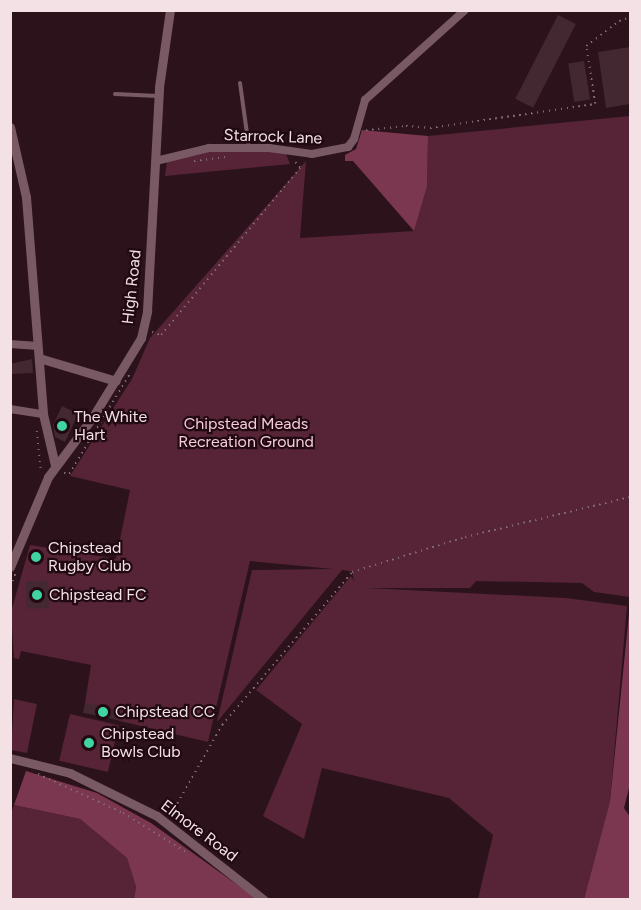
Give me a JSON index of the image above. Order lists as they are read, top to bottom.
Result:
{
  "streets": {
    "street": ["Starrock Lane", "High Road", "Elmore Road"]
  },
  "crossings": [
    ["Starrock Lane", "High Road"]
  ],
  "parks": ["Chipstead Meads Recreation Ground"],
  "places": [
    "The White Hart",
    "Chipstead Rugby Club",
    "Chipstead FC",
    "Chipstead CC",
    "Chipstead Bowls Club"
  ]
}
